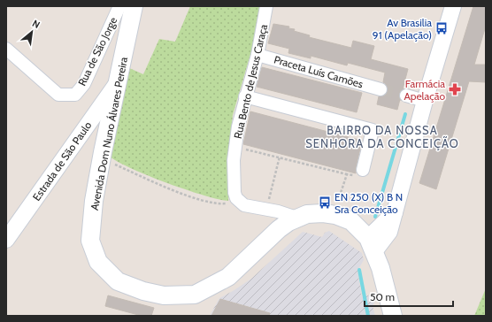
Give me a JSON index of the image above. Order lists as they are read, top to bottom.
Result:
{
  "streets": {
    "main road": ["Avenida Dom Nuno Álvares Pereira"],
    "street": [
      "Rua de São Jorge",
      "Praceta Luís Camões",
      "Rua Bento de Jesus Caraça",
      "Estrada de São Paulo"
    ]
  },
  "crossings": [
    ["Praceta Luís Camões", "Rua Bento de Jesus Caraça"],
    ["Avenida Dom Nuno Álvares Pereira", "Estrada de São Paulo"]
  ],
  "districts": ["BAIRRO DA NOSSA SENHORA DA CONCEIÇÃO"],
  "places": {
    "bus stop": ["Av Brasilia 91 (Apelação)", "EN 250 (X) B N Sra Conceição"],
    "pharmacy": ["Farmácia Apelação"]
  },
  "scale_bar": "50 m",
  "north": "top right"
}
